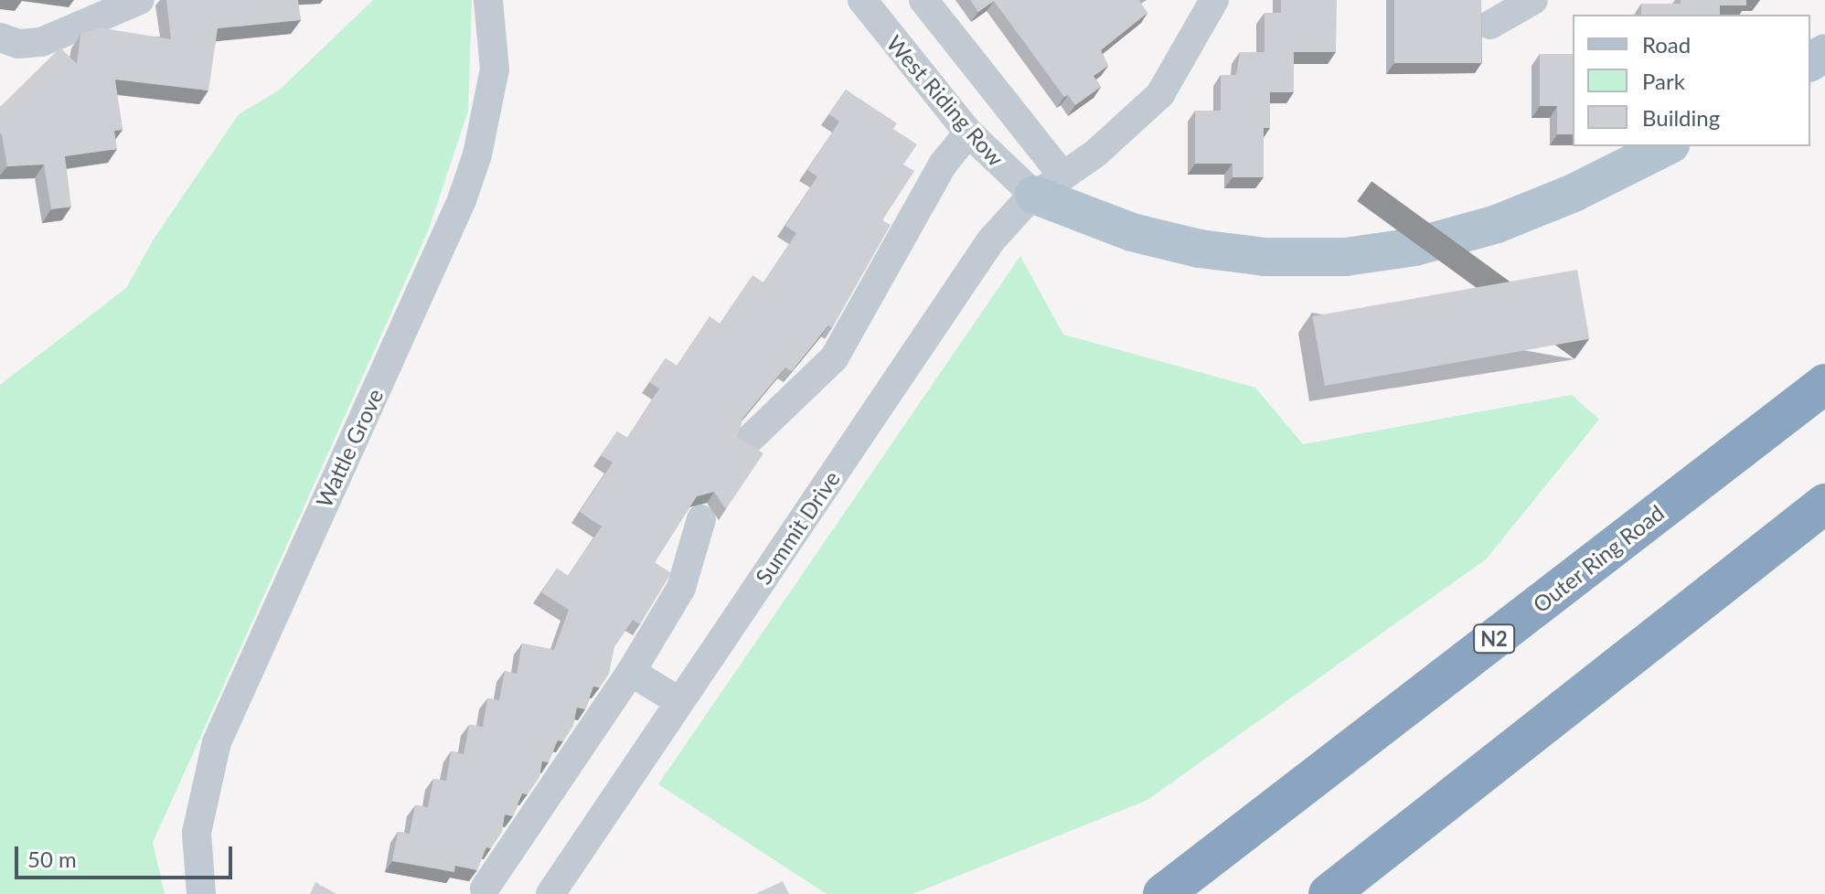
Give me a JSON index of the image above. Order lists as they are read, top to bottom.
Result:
{
  "streets": {
    "highway": ["Outer Ring Road", "N2"],
    "street": ["West Riding Row", "Wattle Grove", "Summit Drive"]
  },
  "crossings": [
    ["West Riding Row", "Summit Drive"]
  ],
  "legend": ["Road", "Park", "Building"],
  "scale_bar": "50 m"
}
